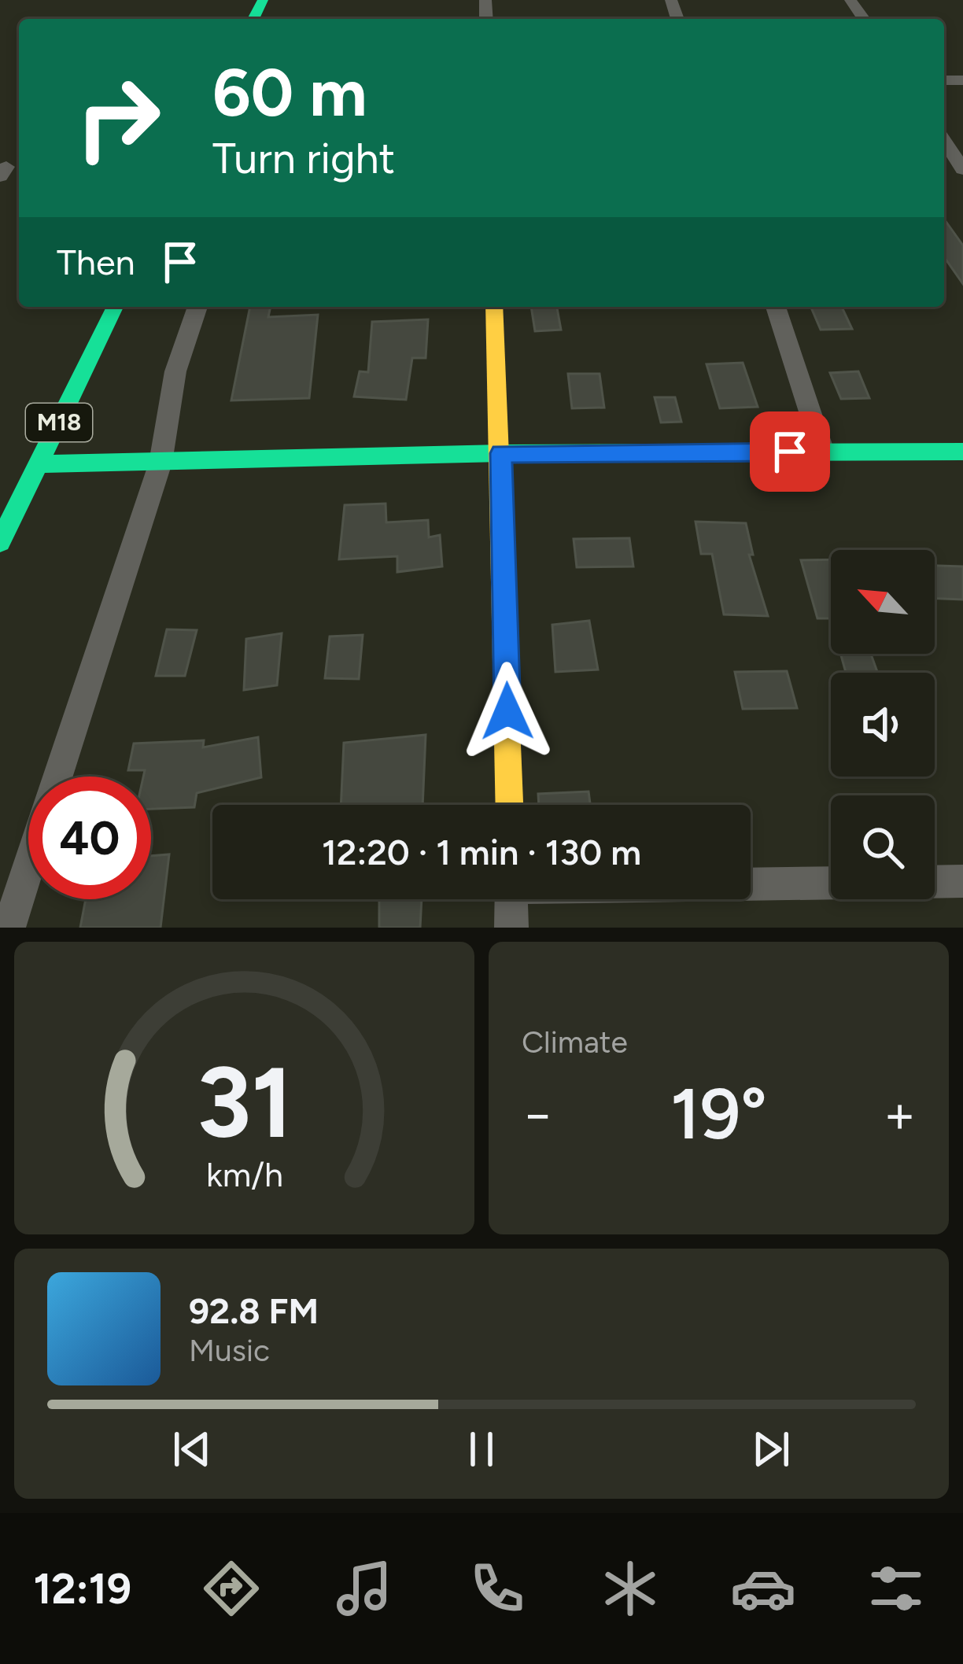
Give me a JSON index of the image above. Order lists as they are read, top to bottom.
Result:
{
  "streets": {
    "street": ["M18"]
  },
  "north": "top left",
  "page": {
    "turn": ["60 m", "Turn right"],
    "then": "Then",
    "limit": "40",
    "trip": "12:20 · 1 min · 130 m",
    "tile": "Climate",
    "heat": ["−", "19°", "+"],
    "song": ["92.8 FM", "Music"],
    "tabs": "12:19",
    "gauge": ["31", "km/h"]
  }
}
